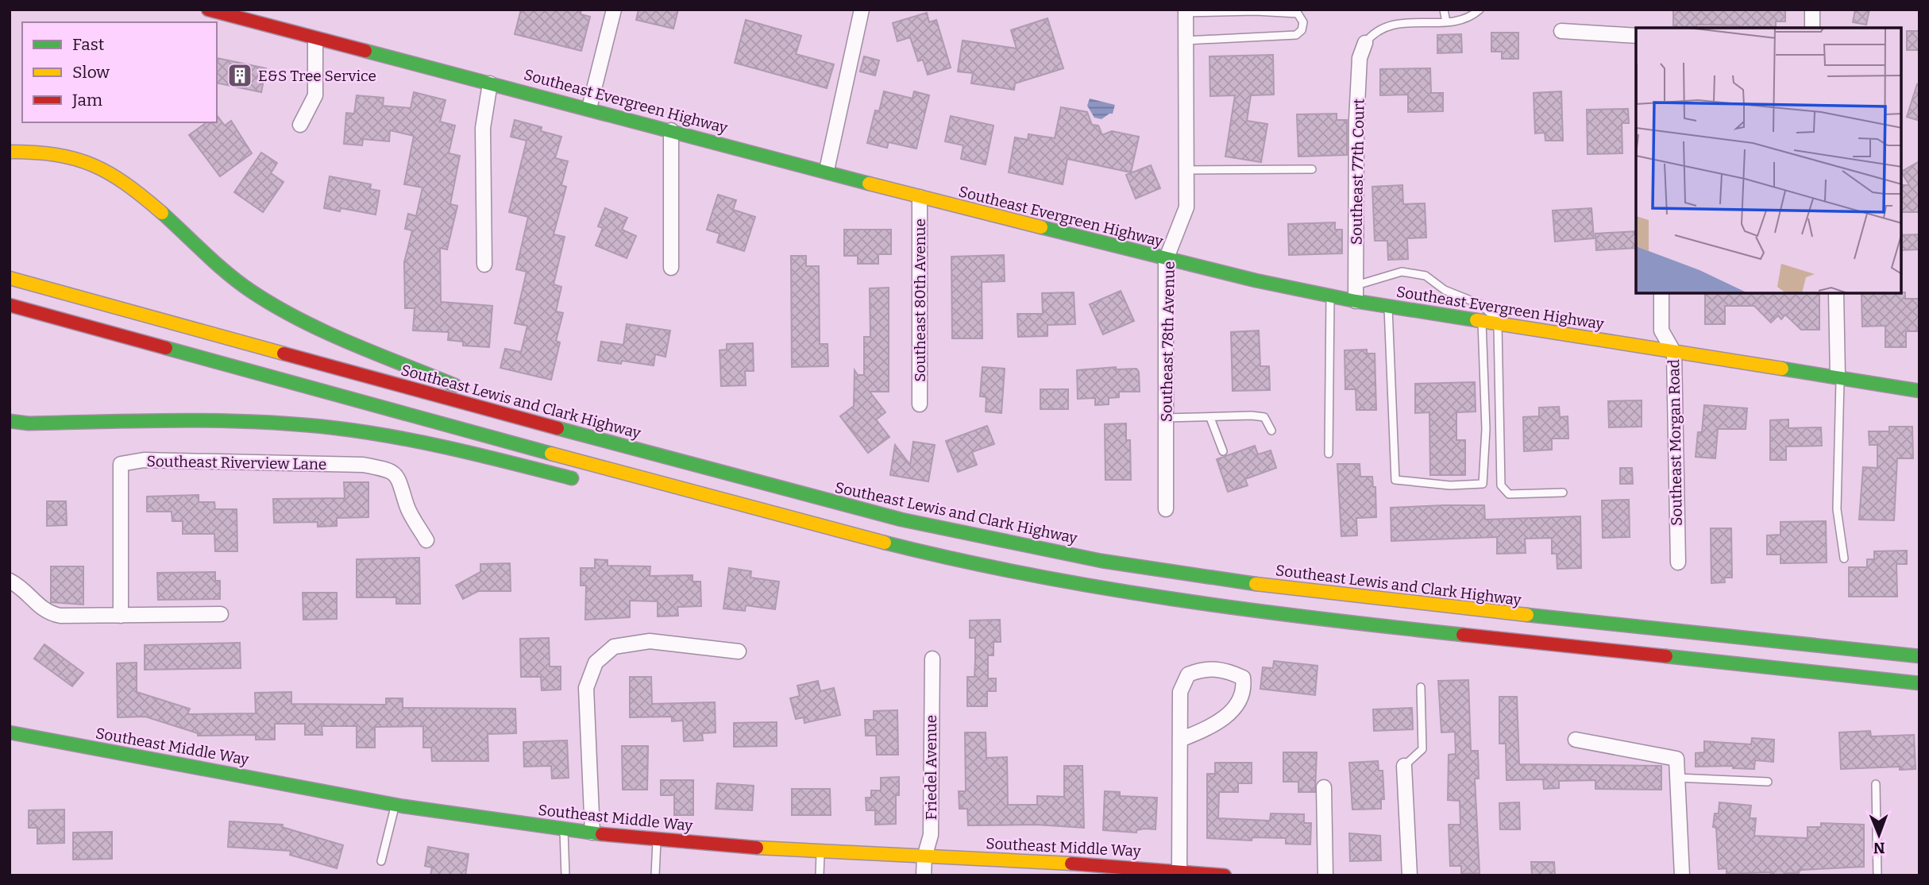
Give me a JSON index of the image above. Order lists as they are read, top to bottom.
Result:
{
  "streets": {
    "main road": ["Southeast Evergreen Highway", "Southeast Lewis and Clark Highway", "Southeast Middle Way"],
    "street": [
      "Southeast 77th Court",
      "Southeast 80th Avenue",
      "Southeast 78th Avenue",
      "Southeast Morgan Road",
      "Southeast Riverview Lane",
      "Friedel Avenue"
    ]
  },
  "crossings": [
    ["Southeast Evergreen Highway", "Southeast 77th Court"],
    ["Southeast Evergreen Highway", "Southeast 80th Avenue"],
    ["Southeast Evergreen Highway", "Southeast 78th Avenue"],
    ["Southeast Evergreen Highway", "Southeast Morgan Road"],
    ["Southeast Middle Way", "Friedel Avenue"]
  ],
  "places": {
    "building": ["E&S Tree Service"]
  },
  "legend": ["Fast", "Slow", "Jam"],
  "north": "bottom"
}
